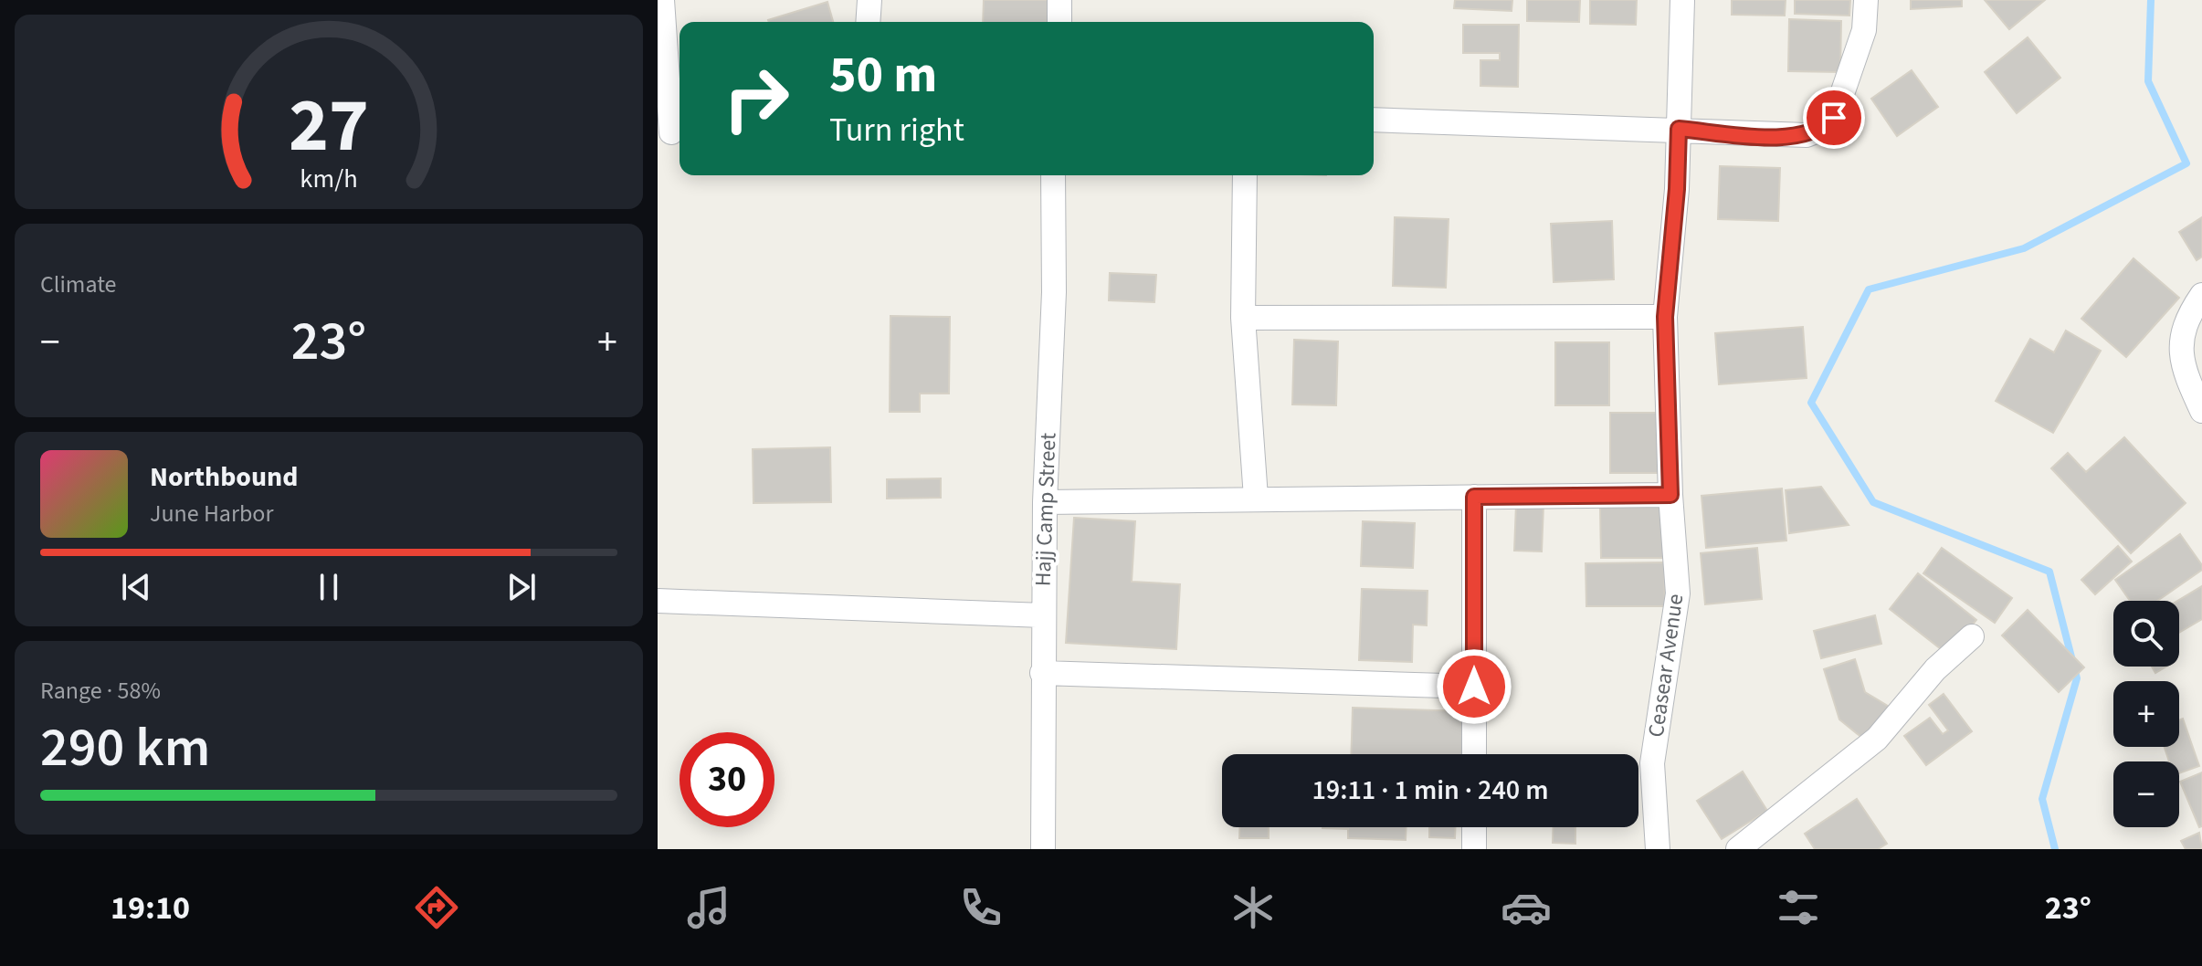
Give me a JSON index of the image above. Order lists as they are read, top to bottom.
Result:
{
  "streets": {
    "street": ["Hajj Camp Street", "Ceasear Avenue"]
  },
  "page": {
    "turn": ["50 m", "Turn right"],
    "tile": [
      "Climate",
      ["Range · 58%", "290 km"]
    ],
    "heat": ["−", "23°", "+"],
    "song": ["Northbound", "June Harbor"],
    "map_buttons": ["+", "−"],
    "limit": "30",
    "trip": "19:11 · 1 min · 240 m",
    "tabs": ["19:10", "23°"],
    "gauge": ["27", "km/h"]
  }
}
